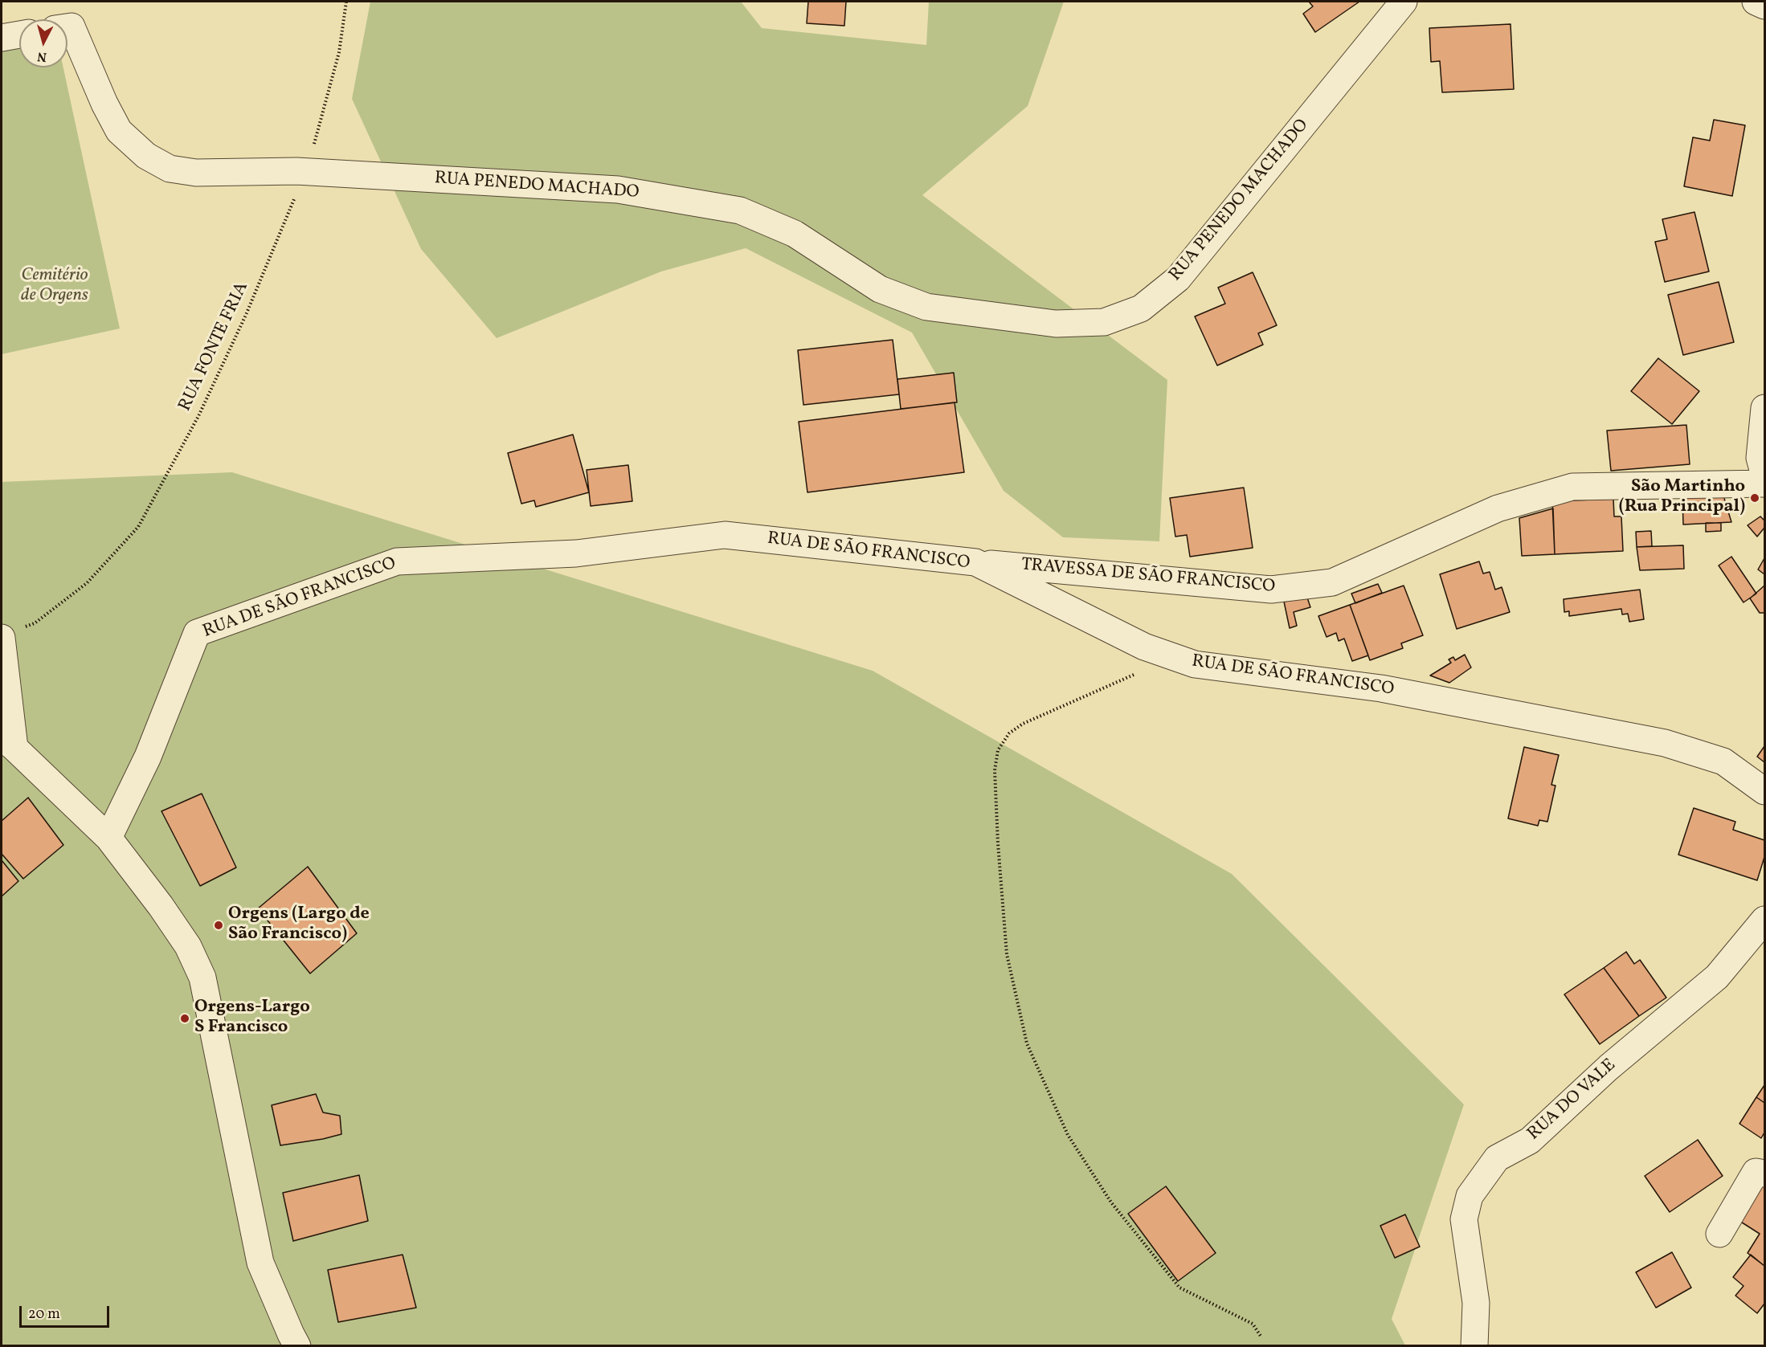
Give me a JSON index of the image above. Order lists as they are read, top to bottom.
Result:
{
  "streets": {
    "street": [
      "RUA PENEDO MACHADO",
      "RUA DE SÃO FRANCISCO",
      "TRAVESSA DE SÃO FRANCISCO",
      "RUA DO VALE"
    ],
    "path": ["RUA FONTE FRIA"]
  },
  "crossings": [
    ["RUA PENEDO MACHADO", "RUA FONTE FRIA"],
    ["RUA DE SÃO FRANCISCO", "TRAVESSA DE SÃO FRANCISCO"]
  ],
  "parks": ["Cemitério de Orgens"],
  "places": ["São Martinho (Rua Principal)", "Orgens (Largo de São Francisco)", "Orgens-Largo S Francisco"],
  "scale_bar": "20 m",
  "north": "bottom"
}
